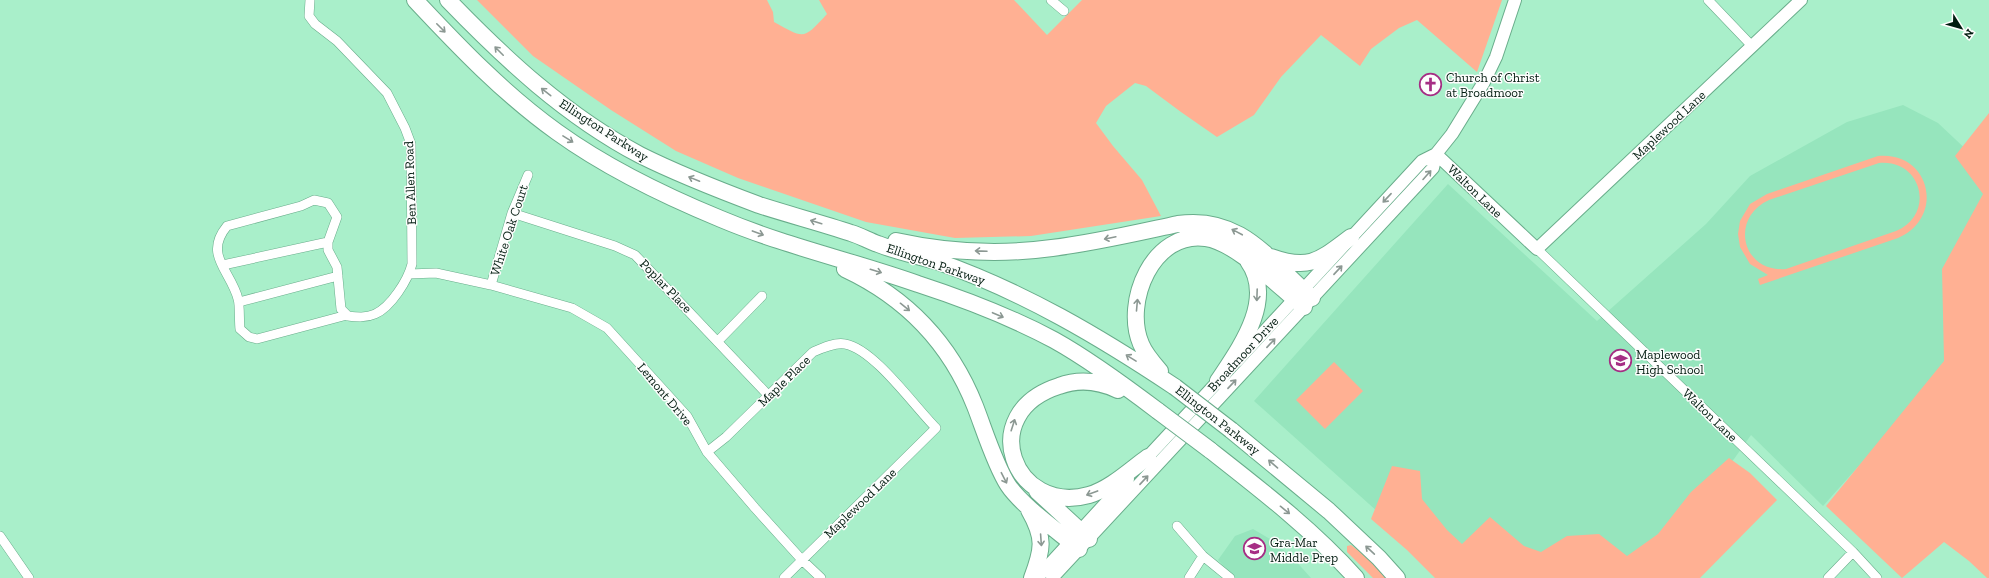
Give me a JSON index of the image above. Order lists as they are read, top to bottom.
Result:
{
  "streets": {
    "highway": ["Ellington Parkway"],
    "main road": ["Maplewood Lane", "Walton Lane", "Broadmoor Drive"],
    "street": [
      "Ben Allen Road",
      "White Oak Court",
      "Poplar Place",
      "Maple Place",
      "Lemont Drive"
    ]
  },
  "crossings": [
    ["Maplewood Lane", "Walton Lane"],
    ["Maplewood Lane", "Maple Place"],
    ["Maplewood Lane", "Lemont Drive"],
    ["Ben Allen Road", "Lemont Drive"],
    ["Walton Lane", "Broadmoor Drive"],
    ["White Oak Court", "Poplar Place"],
    ["White Oak Court", "Lemont Drive"],
    ["Poplar Place", "Maple Place"],
    ["Maple Place", "Lemont Drive"]
  ],
  "places": {
    "church": ["Church of Christ at Broadmoor"],
    "school or university": ["Maplewood High School", "Gra-Mar Middle Prep"]
  },
  "north": "bottom right"
}
